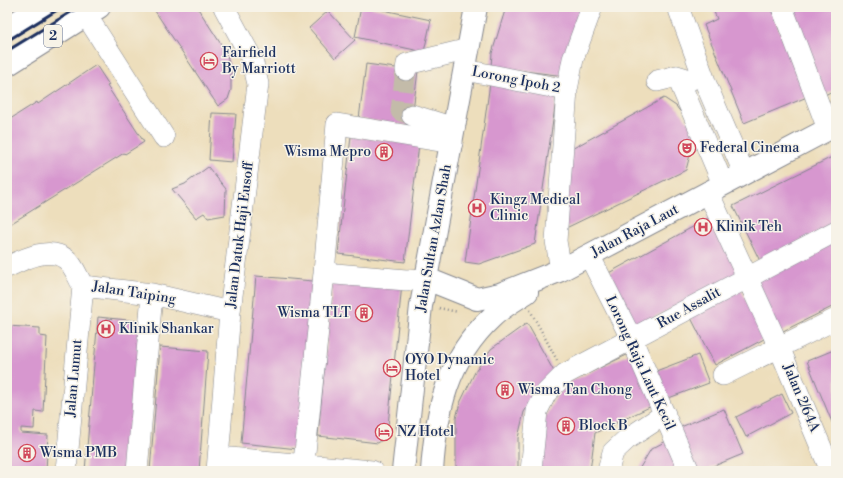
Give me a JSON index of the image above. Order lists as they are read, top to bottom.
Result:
{
  "streets": {
    "main road": ["2", "Jalan Raja Laut", "Jalan Sultan Azlan Shah"],
    "street": [
      "Lorong Ipoh 2",
      "Jalan Datuk Haji Eusoff",
      "Jalan Taiping",
      "Rue Assalit",
      "Lorong Raja Laut Kecil",
      "Jalan Lumut",
      "Jalan 2/64A"
    ]
  },
  "crossings": [
    ["Lorong Ipoh 2", "Jalan Sultan Azlan Shah"],
    ["Jalan Raja Laut", "Jalan Sultan Azlan Shah"],
    ["Jalan Raja Laut", "Lorong Raja Laut Kecil"],
    ["Jalan Raja Laut", "Jalan 2/64A"],
    ["Jalan Datuk Haji Eusoff", "Jalan Taiping"],
    ["Jalan Taiping", "Jalan Lumut"],
    ["Rue Assalit", "Lorong Raja Laut Kecil"],
    ["Rue Assalit", "Jalan 2/64A"]
  ],
  "places": {
    "hotel": ["Fairfield By Marriott", "OYO Dynamic Hotel", "NZ Hotel"],
    "theatre": ["Federal Cinema"],
    "building": [
      "Wisma Mepro",
      "Wisma TLT",
      "Wisma Tan Chong",
      "Block B",
      "Wisma PMB"
    ],
    "hospital": ["Kingz Medical Clinic", "Klinik Teh", "Klinik Shankar"]
  }
}
